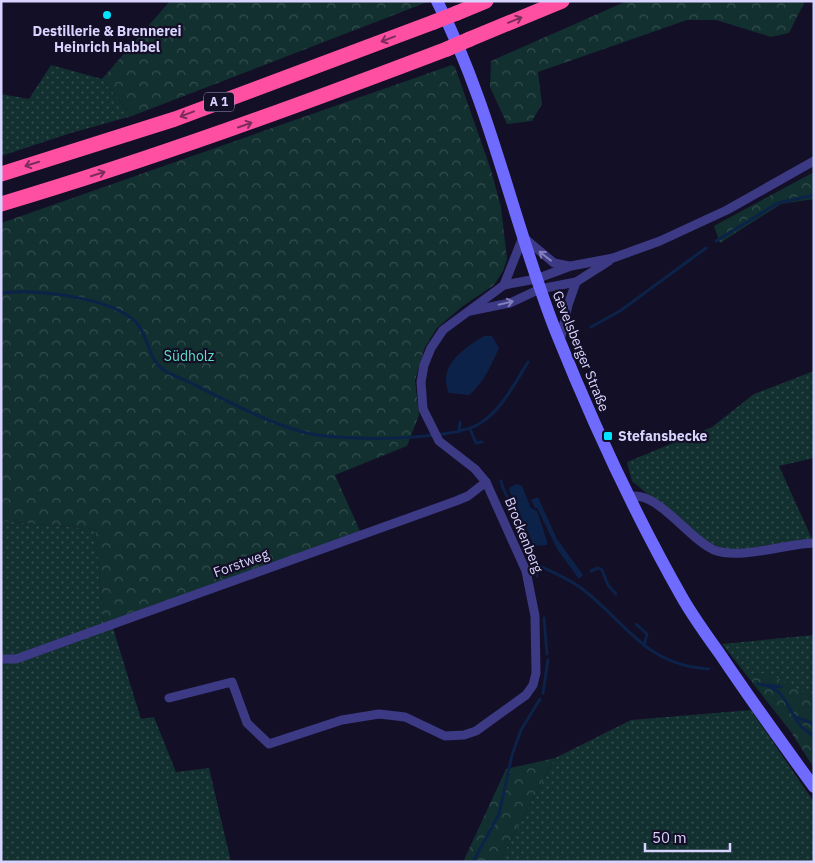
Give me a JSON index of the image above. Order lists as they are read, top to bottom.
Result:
{
  "streets": {
    "highway": ["A 1"],
    "main road": ["Gevelsberger Straße"],
    "street": ["Brockenberg", "Forstweg"]
  },
  "crossings": [
    ["Gevelsberger Straße", "Brockenberg"],
    ["Brockenberg", "Forstweg"]
  ],
  "parks": ["Südholz"],
  "places": {
    "other": ["Destillerie & Brennerei Heinrich Habbel"],
    "transit": ["Stefansbecke"]
  },
  "scale_bar": "50 m"
}
